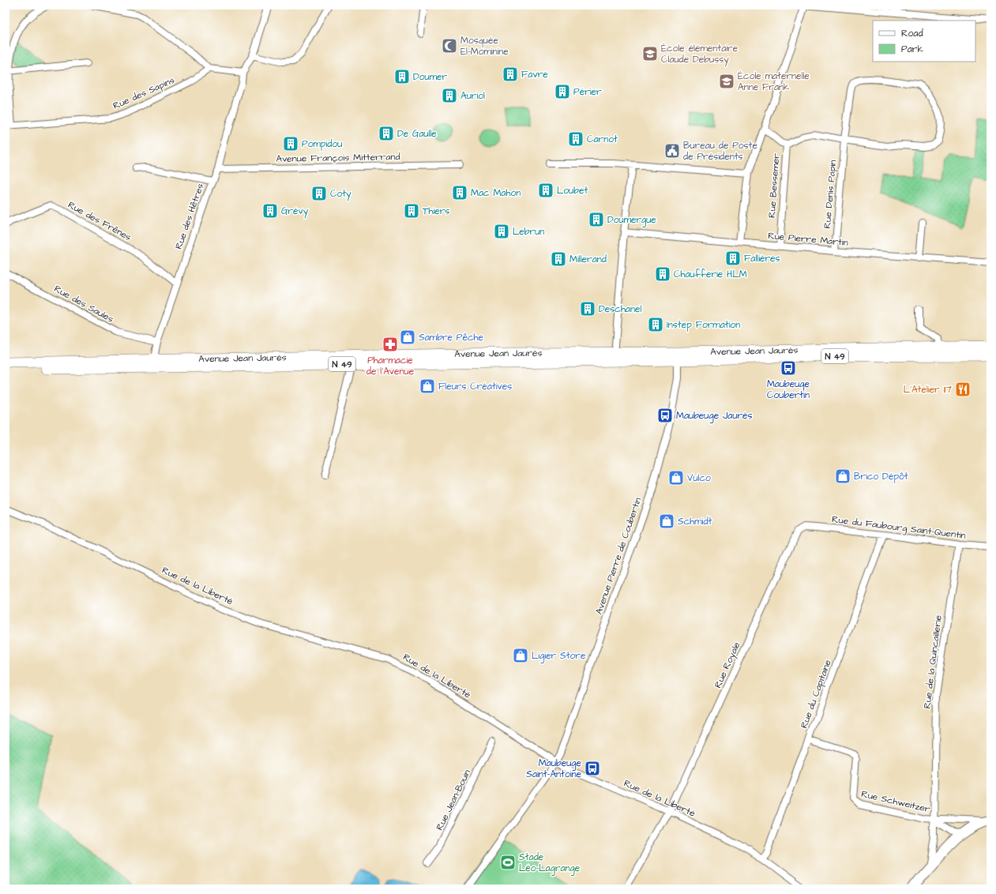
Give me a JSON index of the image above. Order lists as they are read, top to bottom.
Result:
{
  "streets": {
    "main road": ["Avenue Jean Jaurès", "N 49"],
    "street": [
      "Rue des Sapins",
      "Avenue François Mitterrand",
      "Rue Bessemer",
      "Rue Denis Papin",
      "Rue des Hêtres",
      "Rue des Frênes",
      "Rue Pierre Martin",
      "Rue des Saules",
      "Rue du Faubourg Saint-Quentin",
      "Avenue Pierre de Coubertin",
      "Rue de la Liberté",
      "Rue de la Quincaillerie",
      "Rue Royale",
      "Rue du Capitaine",
      "Rue Jean-Bouin",
      "Rue Schweitzer"
    ]
  },
  "crossings": [
    ["Avenue François Mitterrand", "Rue des Hêtres"],
    ["Rue Bessemer", "Rue Pierre Martin"],
    ["Rue Denis Papin", "Rue Pierre Martin"],
    ["Rue des Hêtres", "Rue des Frênes"],
    ["Rue des Hêtres", "Rue des Saules"],
    ["Rue des Hêtres", "Avenue Jean Jaurès"],
    ["Avenue Jean Jaurès", "Avenue Pierre de Coubertin"],
    ["Rue du Faubourg Saint-Quentin", "Rue de la Quincaillerie"],
    ["Rue du Faubourg Saint-Quentin", "Rue Royale"],
    ["Rue du Faubourg Saint-Quentin", "Rue du Capitaine"],
    ["Avenue Pierre de Coubertin", "Rue de la Liberté"],
    ["Rue de la Liberté", "Rue Royale"],
    ["Rue de la Liberté", "Rue du Capitaine"],
    ["Rue de la Quincaillerie", "Rue Schweitzer"],
    ["Rue du Capitaine", "Rue Schweitzer"]
  ],
  "places": {
    "mosque": ["Mosquée El-Mominine"],
    "school or university": ["École élémentaire Claude Debussy", "École maternelle Anne Frank"],
    "building": [
      "Favre",
      "Doumer",
      "Périer",
      "Auriol",
      "De Gaulle",
      "Carnot",
      "Pompidou",
      "Loubet",
      "Mac Mahon",
      "Coty",
      "Grévy",
      "Thiers",
      "Doumergue",
      "Lebrun",
      "Fallières",
      "Millerand",
      "Chaufferie HLM",
      "Deschanel",
      "Instep Formation"
    ],
    "public building": ["Bureau de Poste de Présidents"],
    "shop": [
      "Sambre Pêche",
      "Fleurs Créatives",
      "Brico Dépôt",
      "Vulco",
      "Schmidt",
      "Ligier Store"
    ],
    "pharmacy": ["Pharmacie de l'Avenue"],
    "bus stop": ["Maubeuge Coubertin", "Maubeuge Jaurès", "Maubeuge Saint-Antoine"],
    "restaurant": ["L'Atelier 117"],
    "sports": ["Stade Léo-Lagrange"]
  },
  "legend": ["Road", "Park"]
}
